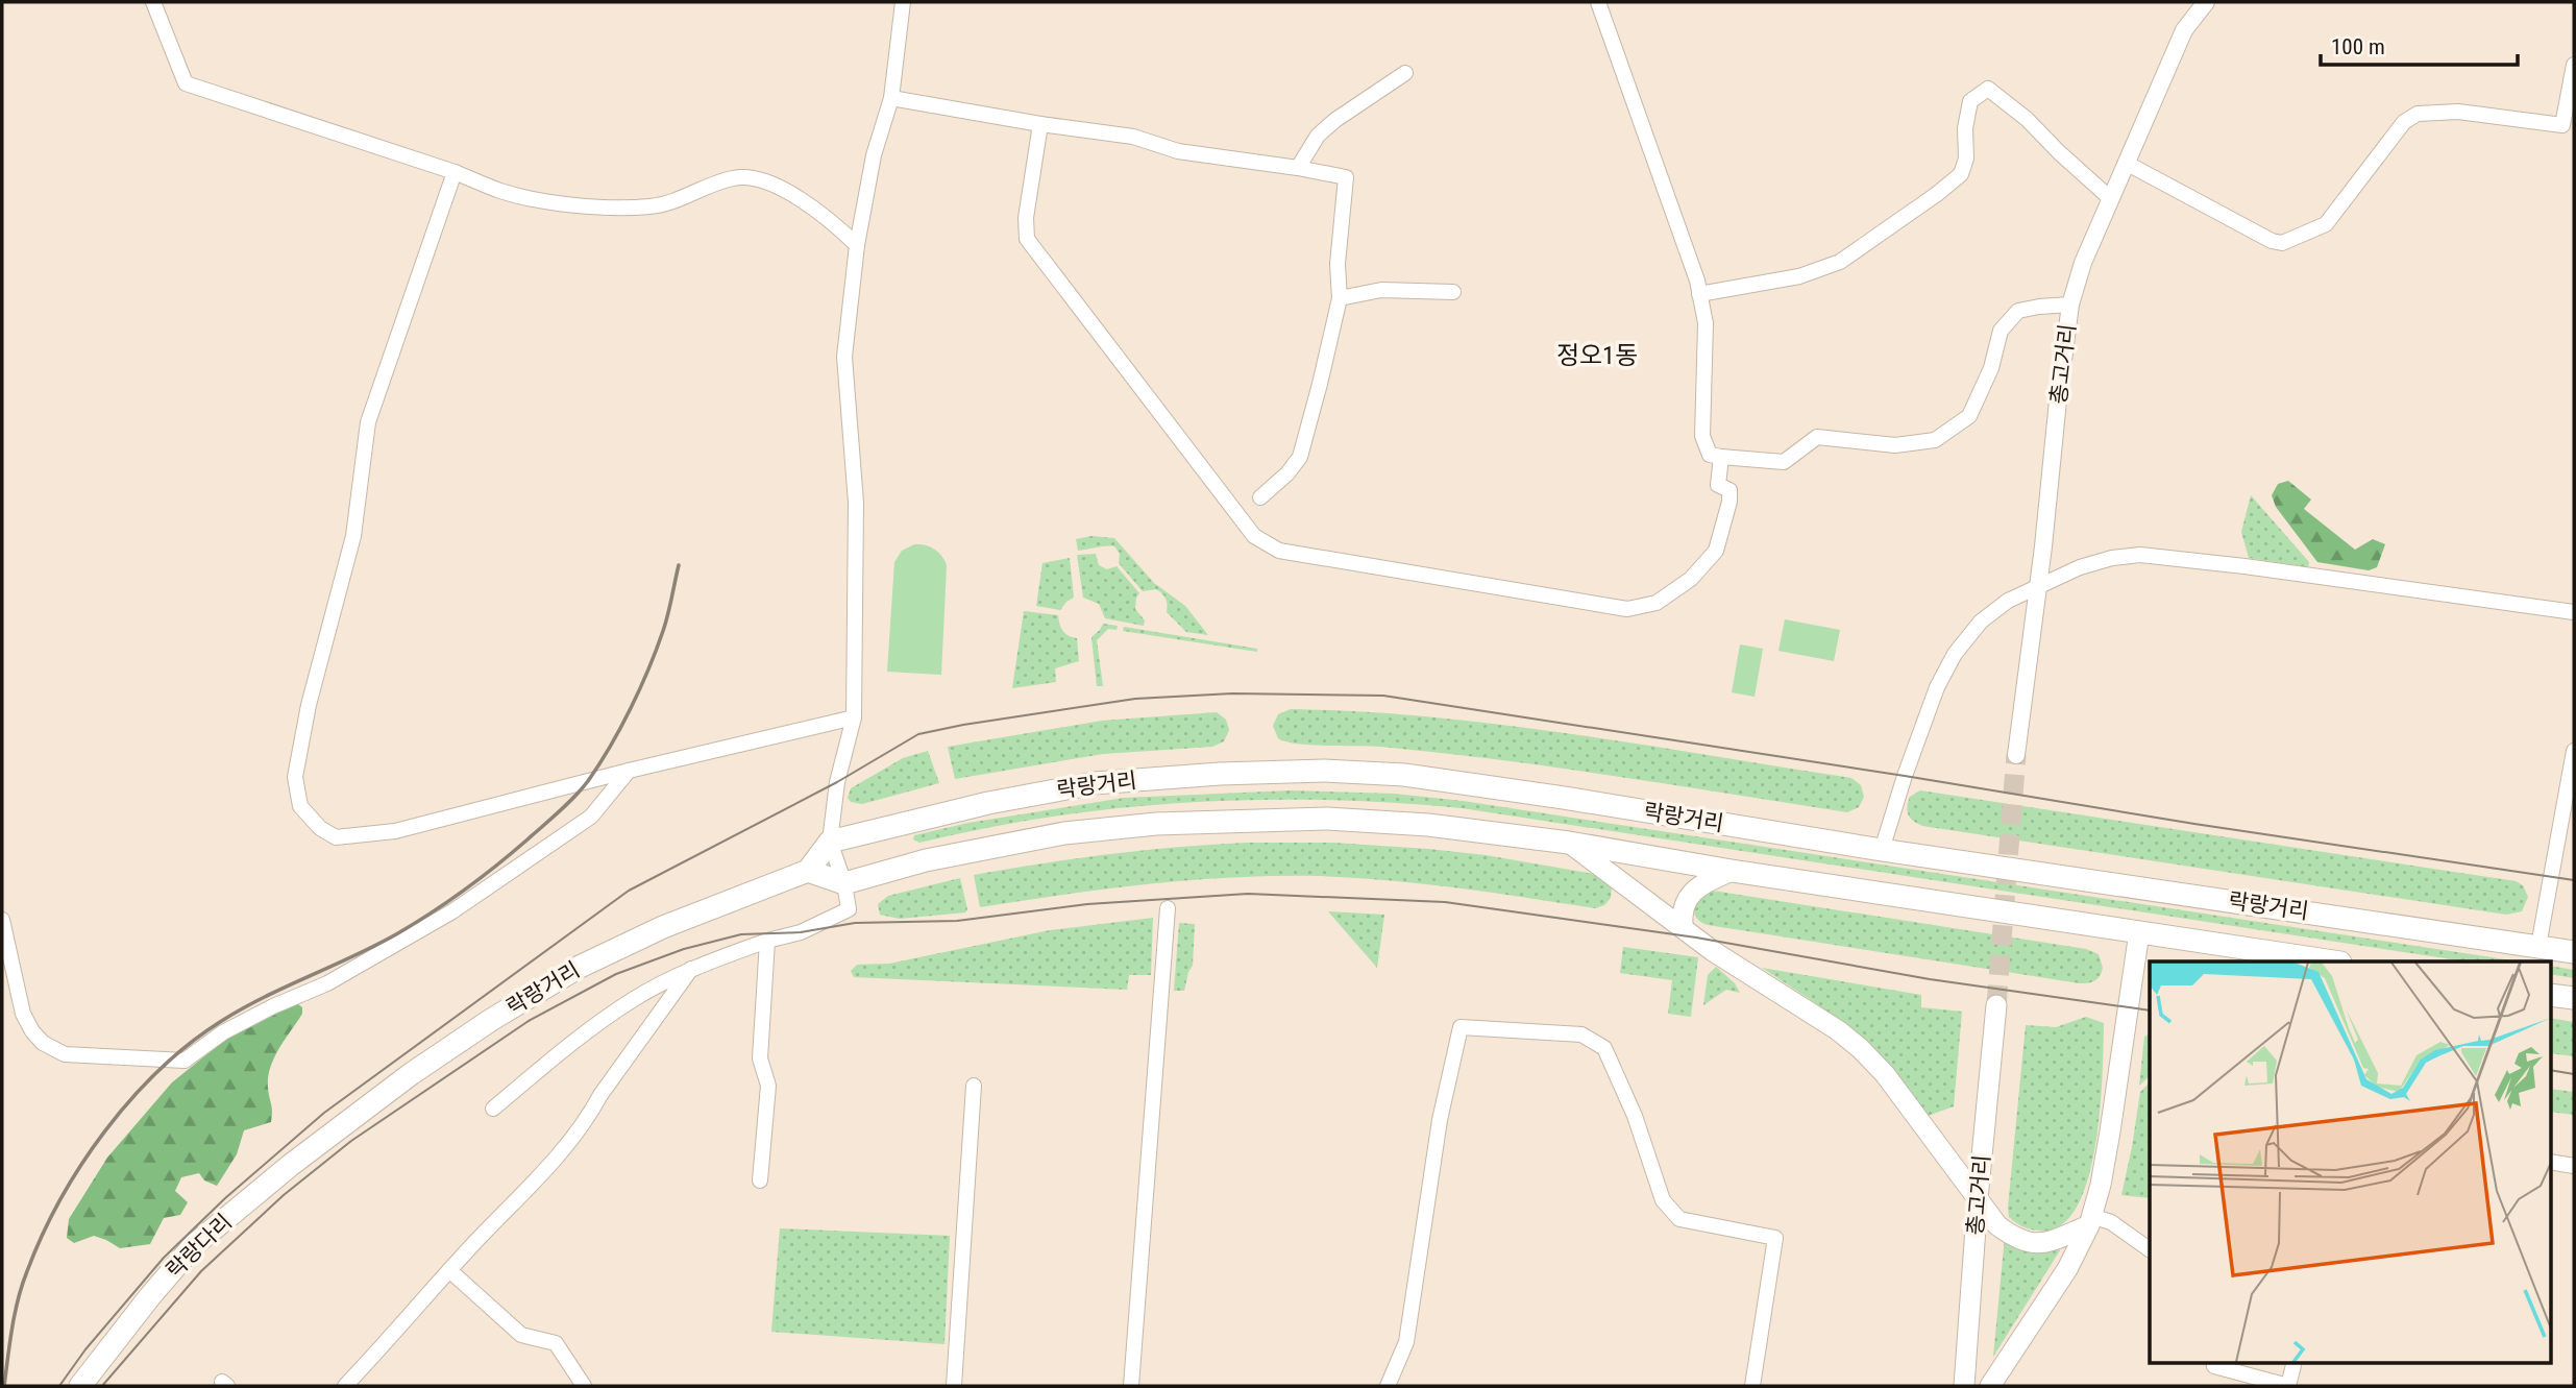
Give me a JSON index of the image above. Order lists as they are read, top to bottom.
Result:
{
  "streets": {
    "main road": ["총고거리", "락랑거리", "락랑다리"]
  },
  "crossings": [
    ["락랑거리", "락랑다리"]
  ],
  "districts": ["정오1동"],
  "scale_bar": "100 m"
}
